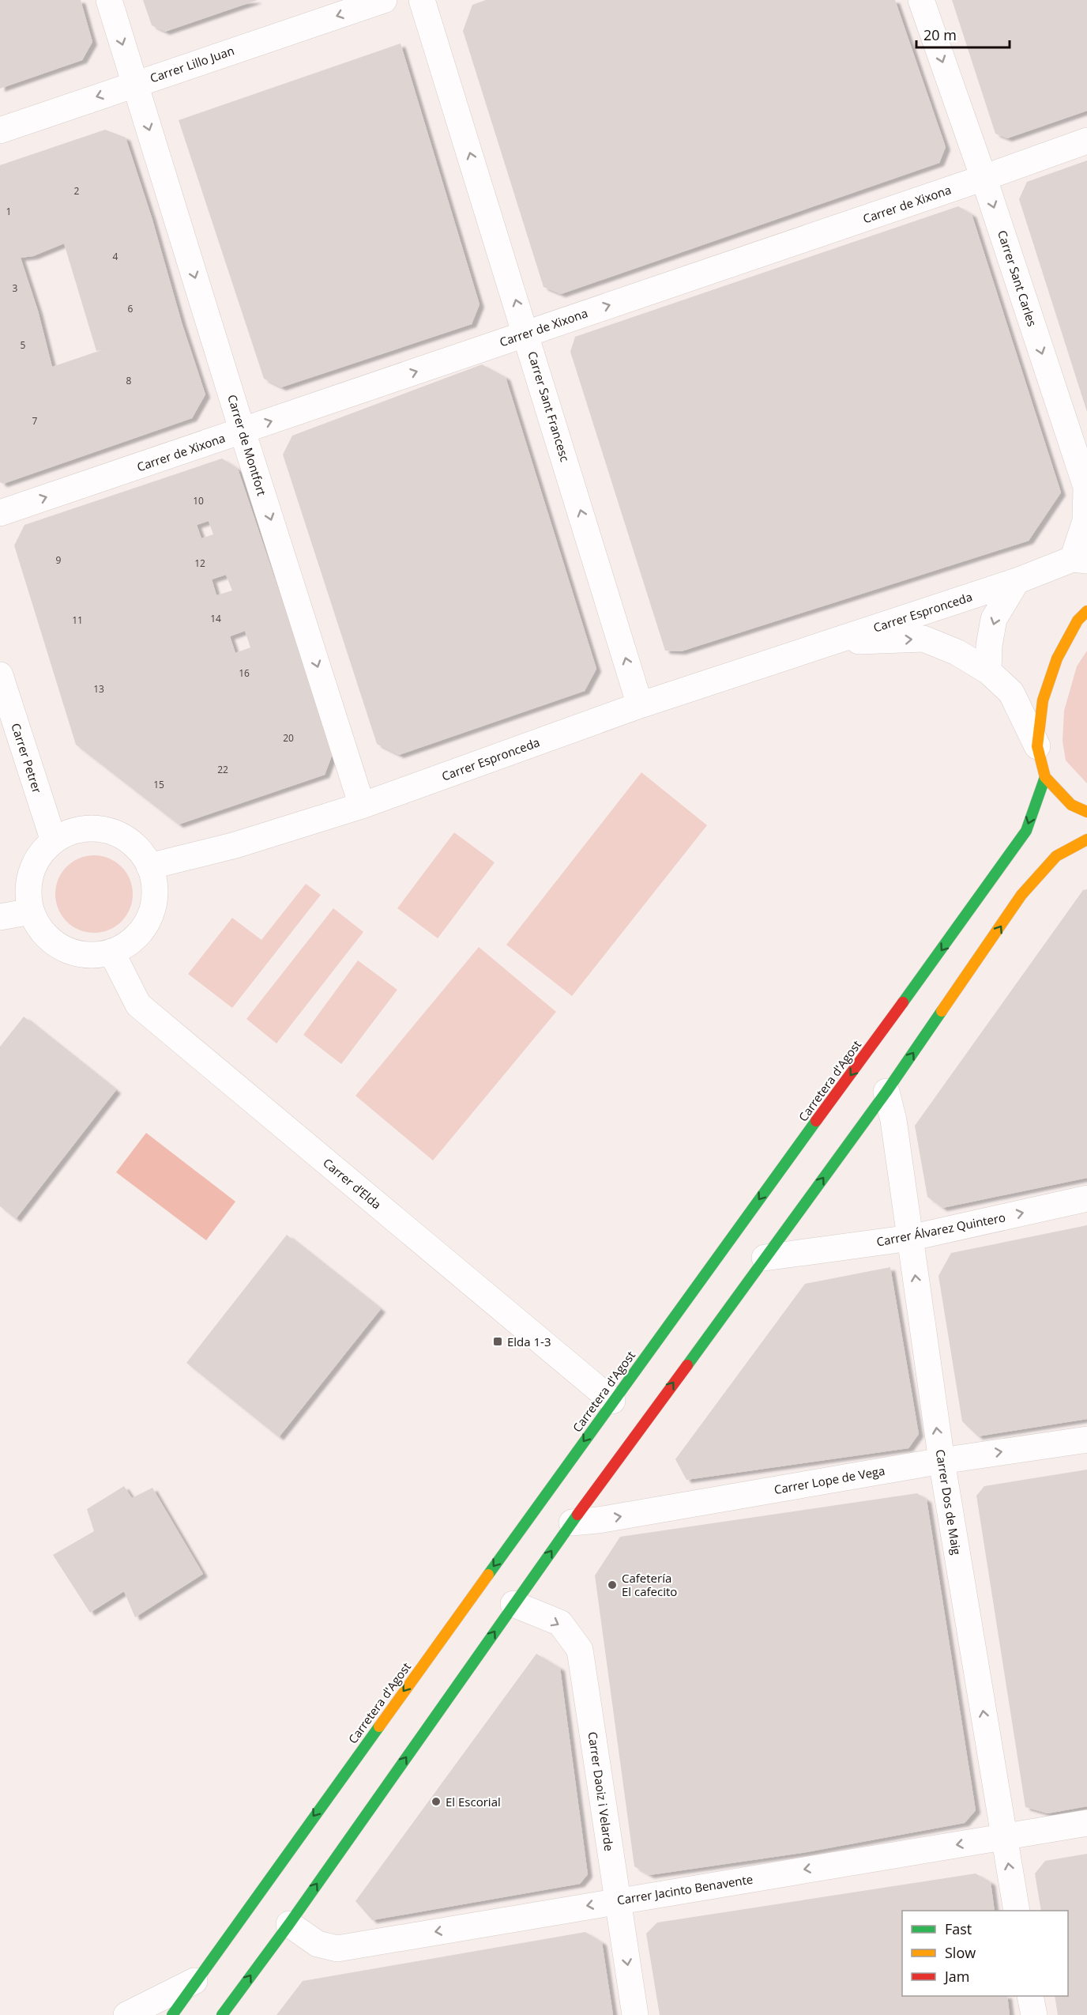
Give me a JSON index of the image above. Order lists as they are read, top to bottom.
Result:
{
  "streets": {
    "main road": ["Carretera d'Agost"],
    "street": [
      "Carrer Lillo Juan",
      "Carrer de Xixona",
      "Carrer Sant Carles",
      "Carrer Sant Francesc",
      "Carrer de Montfort",
      "Carrer Espronceda",
      "Carrer Petrer",
      "Carrer d’Elda",
      "Carrer Álvarez Quintero",
      "Carrer Lope de Vega",
      "Carrer Dos de Maig",
      "Carrer Daoiz i Velarde",
      "Carrer Jacinto Benavente"
    ]
  },
  "crossings": [
    ["Carrer Lillo Juan", "Carrer de Montfort"],
    ["Carrer de Xixona", "Carrer Sant Carles"],
    ["Carrer de Xixona", "Carrer Sant Francesc"],
    ["Carrer de Xixona", "Carrer de Montfort"],
    ["Carrer Sant Carles", "Carrer Espronceda"],
    ["Carrer Sant Francesc", "Carrer Espronceda"],
    ["Carrer de Montfort", "Carrer Espronceda"],
    ["Carrer Espronceda", "Carrer Petrer"],
    ["Carrer Espronceda", "Carrer d’Elda"],
    ["Carrer Petrer", "Carrer d’Elda"],
    ["Carretera d'Agost", "Carrer d’Elda"],
    ["Carrer Álvarez Quintero", "Carrer Dos de Maig"],
    ["Carrer Lope de Vega", "Carrer Dos de Maig"],
    ["Carrer Dos de Maig", "Carrer Jacinto Benavente"],
    ["Carrer Daoiz i Velarde", "Carrer Jacinto Benavente"]
  ],
  "one_way": [
    "Carrer Lillo Juan",
    "Carrer de Xixona",
    "Carrer Sant Carles",
    "Carrer Sant Francesc",
    "Carrer de Montfort",
    "Carrer Álvarez Quintero",
    "Carrer Lope de Vega",
    "Carrer Dos de Maig",
    "Carrer Daoiz i Velarde",
    "Carrer Jacinto Benavente"
  ],
  "places": {
    "transit": ["Elda 1-3"],
    "other": ["Cafetería El cafecito", "El Escorial"]
  },
  "house_numbers": [
    "2",
    "1",
    "4",
    "3",
    "6",
    "5",
    "8",
    "7",
    "10",
    "9",
    "12",
    "14",
    "11",
    "16",
    "13",
    "20",
    "22",
    "15"
  ],
  "legend": ["Fast", "Slow", "Jam"],
  "scale_bar": "20 m"
}
